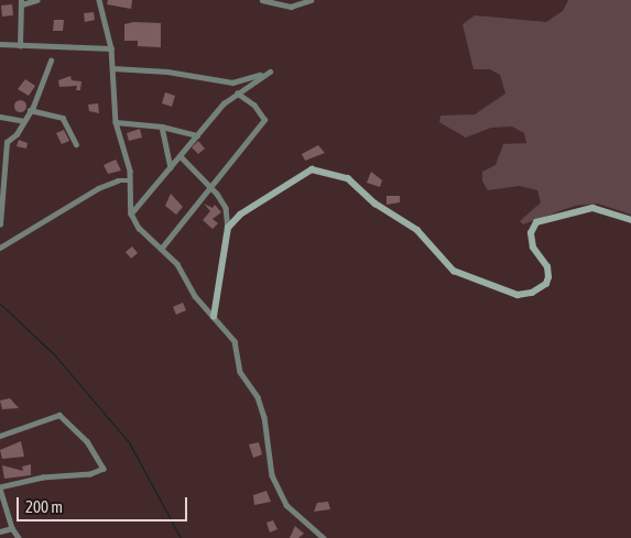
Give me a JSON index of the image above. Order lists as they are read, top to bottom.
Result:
{
  "scale_bar": "200 m"
}
